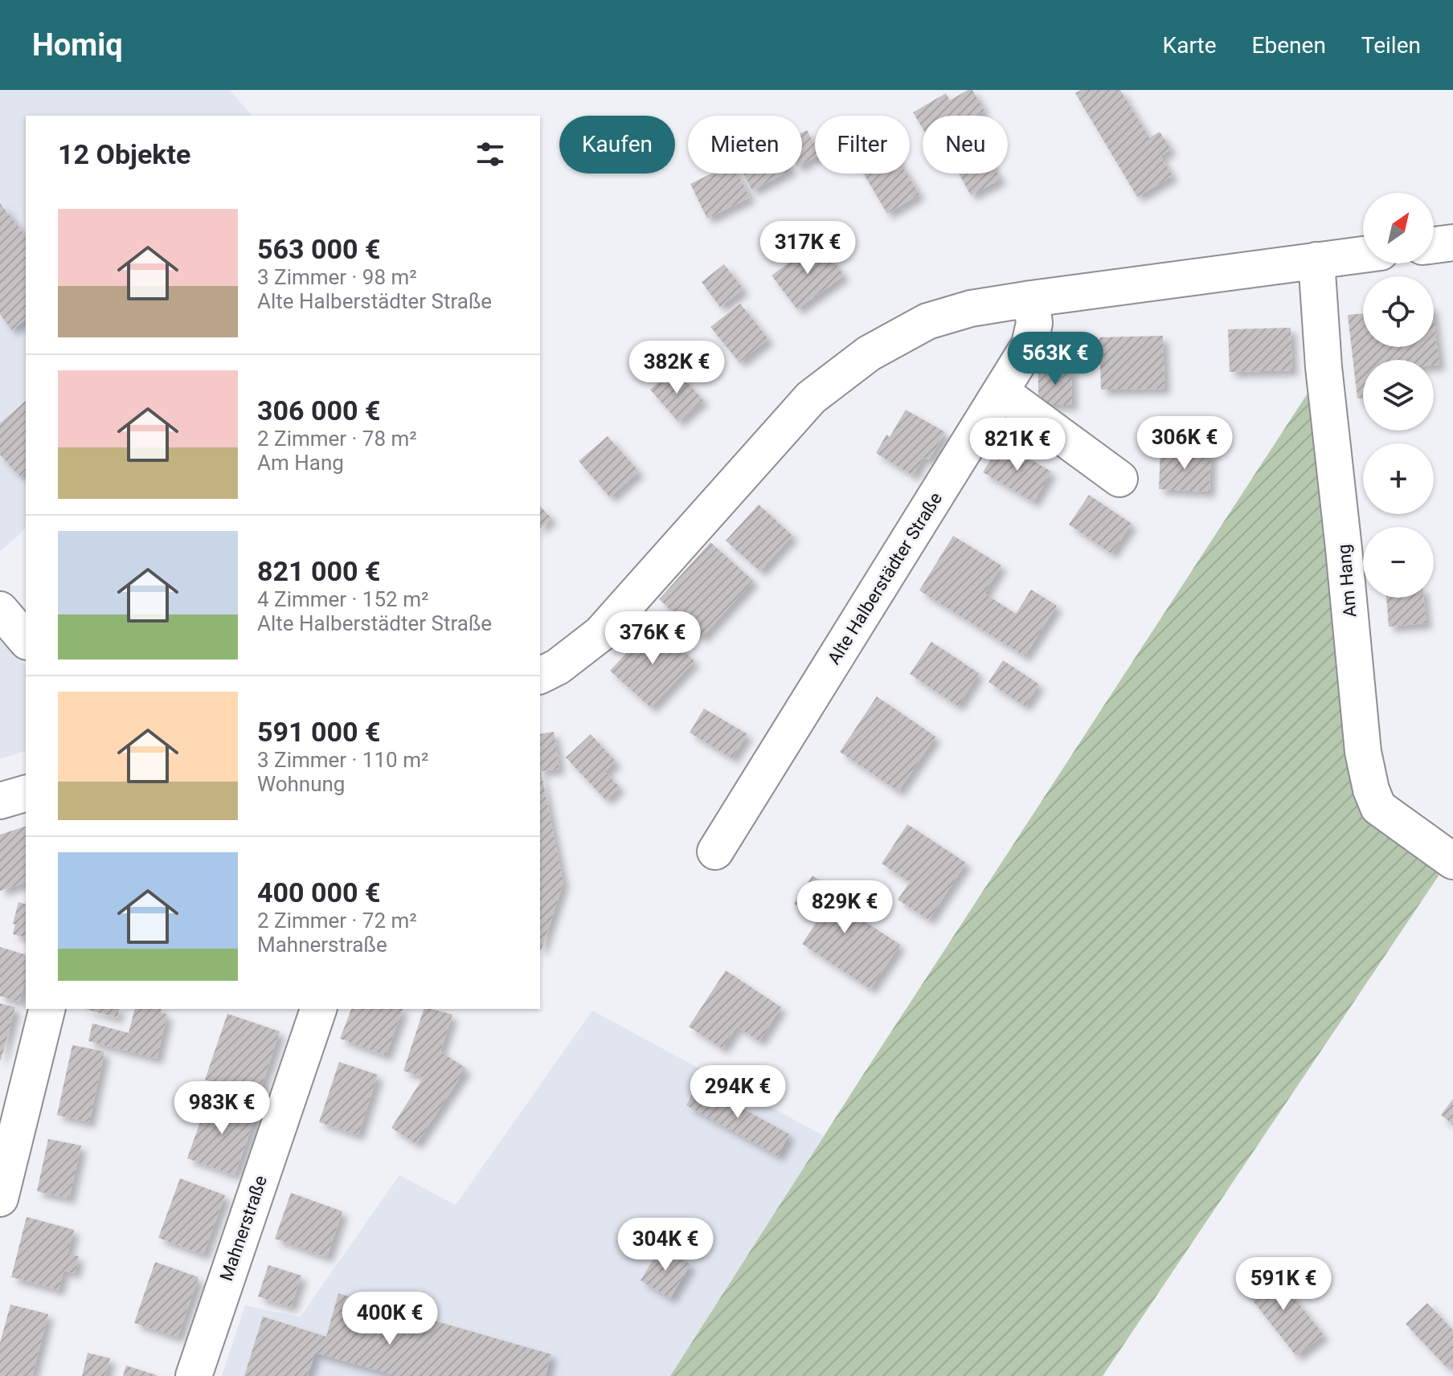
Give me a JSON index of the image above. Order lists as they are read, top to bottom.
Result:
{
  "streets": {
    "street": ["Alte Halberstädter Straße", "Am Hang", "Mahnerstraße"]
  },
  "north": "top right",
  "page": {
    "header": "Homiq",
    "nav": ["Karte", "Ebenen", "Teilen"],
    "chip": [
      "Kaufen",
      "Mieten",
      "Filter",
      "Neu"
    ],
    "heading": "12 Objekte",
    "map_buttons": ["+", "−"],
    "list": [
      {
        "name": "563 000 €",
        "note": "3 Zimmer · 98 m² · Alte Halberstädter Straße"
      },
      {
        "name": "306 000 €",
        "note": "2 Zimmer · 78 m² · Am Hang"
      },
      {
        "name": "821 000 €",
        "note": "4 Zimmer · 152 m² · Alte Halberstädter Straße"
      },
      {
        "name": "591 000 €",
        "note": "3 Zimmer · 110 m² · Wohnung"
      },
      {
        "name": "400 000 €",
        "note": "2 Zimmer · 72 m² · Mahnerstraße"
      }
    ],
    "price": [
      "317K €",
      "563K €",
      "382K €",
      "306K €",
      "821K €",
      "376K €",
      "829K €",
      "294K €",
      "983K €",
      "304K €",
      "591K €",
      "400K €"
    ]
  }
}
